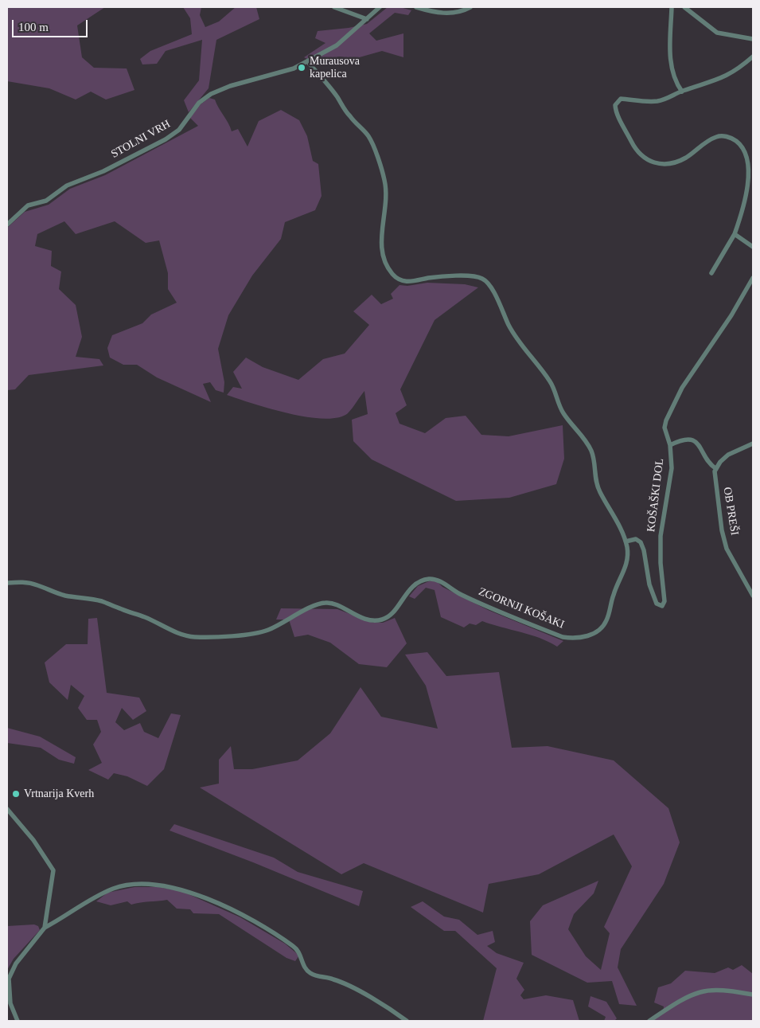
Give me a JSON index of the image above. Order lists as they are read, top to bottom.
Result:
{
  "streets": {
    "street": [
      "STOLNI VRH",
      "KOŠAŠKI DOL",
      "OB PREŠI",
      "ZGORNJI KOŠAKI"
    ]
  },
  "crossings": [
    ["STOLNI VRH", "ZGORNJI KOŠAKI"],
    ["KOŠAŠKI DOL", "ZGORNJI KOŠAKI"]
  ],
  "places": ["Murausova kapelica", "Vrtnarija Kverh"],
  "scale_bar": "100 m"
}
